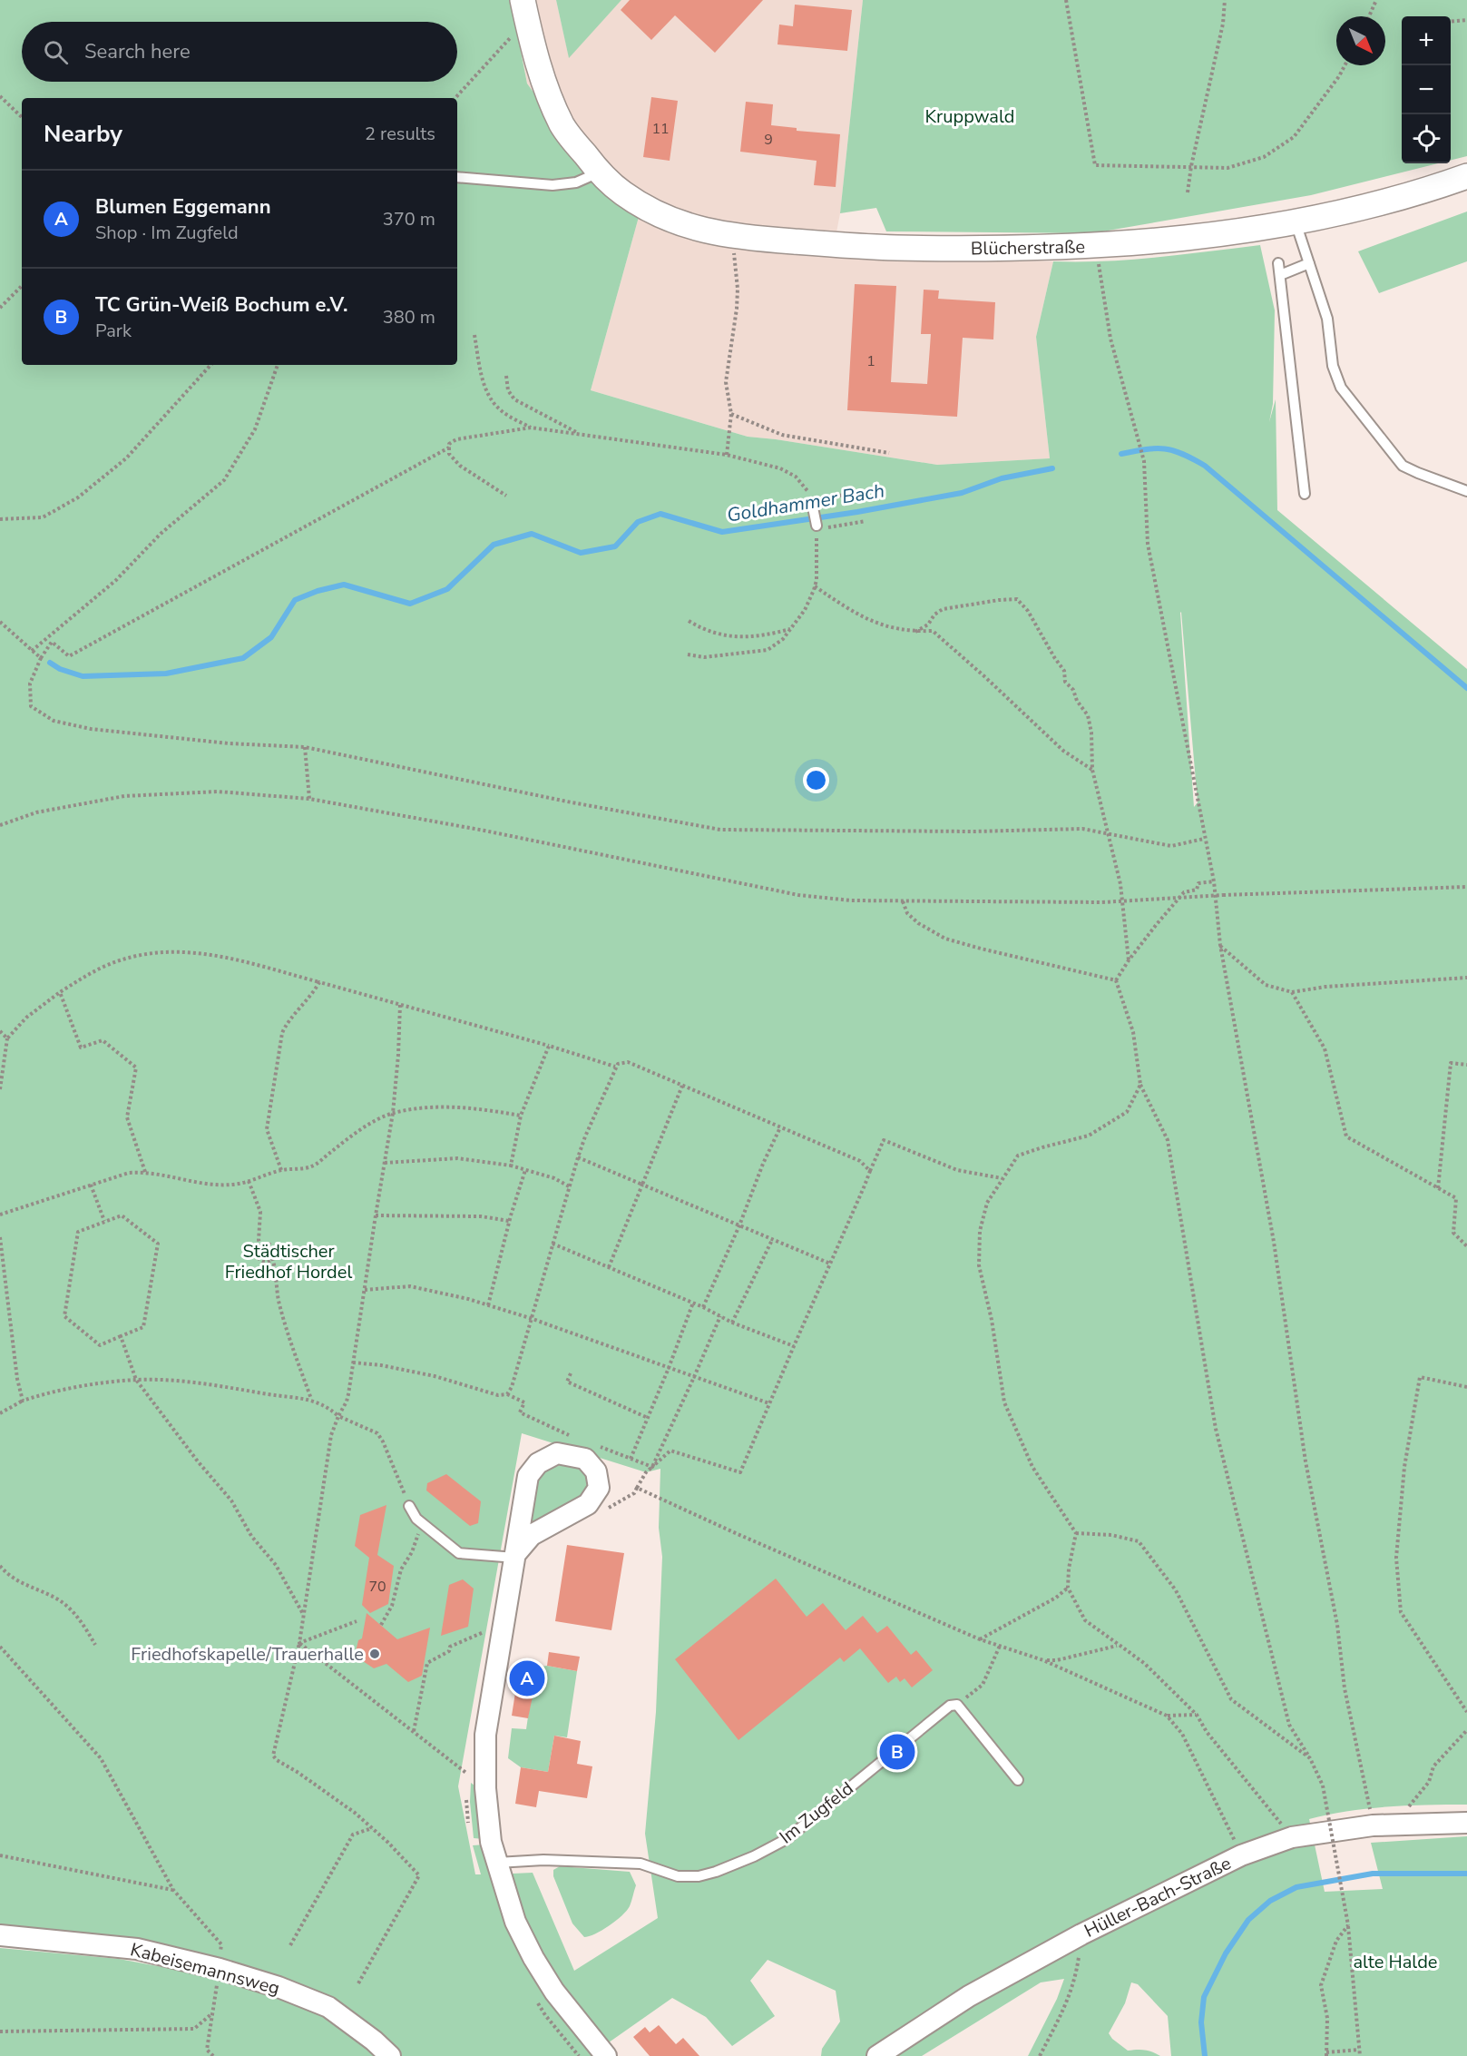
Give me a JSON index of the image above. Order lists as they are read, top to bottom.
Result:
{
  "streets": {
    "street": ["Blücherstraße", "Hüller-Bach-Straße", "Kabeisemannsweg"],
    "lane": ["Im Zugfeld"]
  },
  "water": ["Goldhammer Bach"],
  "parks": ["Kruppwald", "Städtischer Friedhof Hordel", "alte Halde"],
  "places": ["Friedhofskapelle/Trauerhalle"],
  "house_numbers": [
    "11",
    "9",
    "1",
    "70"
  ],
  "north": "bottom right",
  "page": {
    "map_buttons": ["+", "−"],
    "search": "Search here",
    "heading": ["Nearby", "2 results"],
    "list": [
      {
        "mark": "A",
        "name": "Blumen Eggemann",
        "note": "Shop · Im Zugfeld",
        "value": "370 m"
      },
      {
        "mark": "B",
        "name": "TC Grün-Weiß Bochum e.V.",
        "note": "Park",
        "value": "380 m"
      }
    ],
    "pins": ["A", "B"]
  }
}
